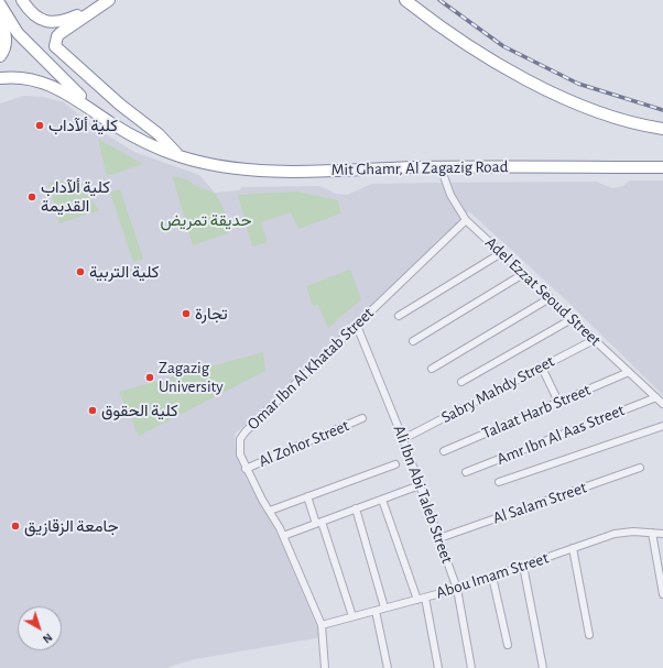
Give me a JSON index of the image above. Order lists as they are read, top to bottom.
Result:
{
  "streets": {
    "highway": ["Mit Ghamr, Al Zagazig Road"],
    "street": [
      "Adel Ezzat Seoud Street",
      "Omar Ibn Al Khatab Street",
      "Sabry Mahdy Street",
      "Talaat Harb Street",
      "Amr Ibn Al Aas Street",
      "Al Zohor Street",
      "Ali Ibn Abi Taleb Street",
      "Al Salam Street",
      "Abou Imam Street"
    ]
  },
  "crossings": [
    ["Mit Ghamr, Al Zagazig Road", "Adel Ezzat Seoud Street"],
    ["Adel Ezzat Seoud Street", "Omar Ibn Al Khatab Street"],
    ["Adel Ezzat Seoud Street", "Sabry Mahdy Street"],
    ["Adel Ezzat Seoud Street", "Talaat Harb Street"],
    ["Adel Ezzat Seoud Street", "Amr Ibn Al Aas Street"],
    ["Omar Ibn Al Khatab Street", "Al Zohor Street"],
    ["Omar Ibn Al Khatab Street", "Ali Ibn Abi Taleb Street"],
    ["Omar Ibn Al Khatab Street", "Abou Imam Street"],
    ["Sabry Mahdy Street", "Ali Ibn Abi Taleb Street"],
    ["Ali Ibn Abi Taleb Street", "Al Salam Street"],
    ["Ali Ibn Abi Taleb Street", "Abou Imam Street"]
  ],
  "parks": ["حديقة تمريض"],
  "places": [
    "كلية ألآداب",
    "كلية ألآداب القديمة",
    "كلية التربية",
    "تجارة",
    "Zagazig University",
    "كلية الحقوق",
    "جامعة الزقازيق"
  ],
  "north": "bottom right"
}
